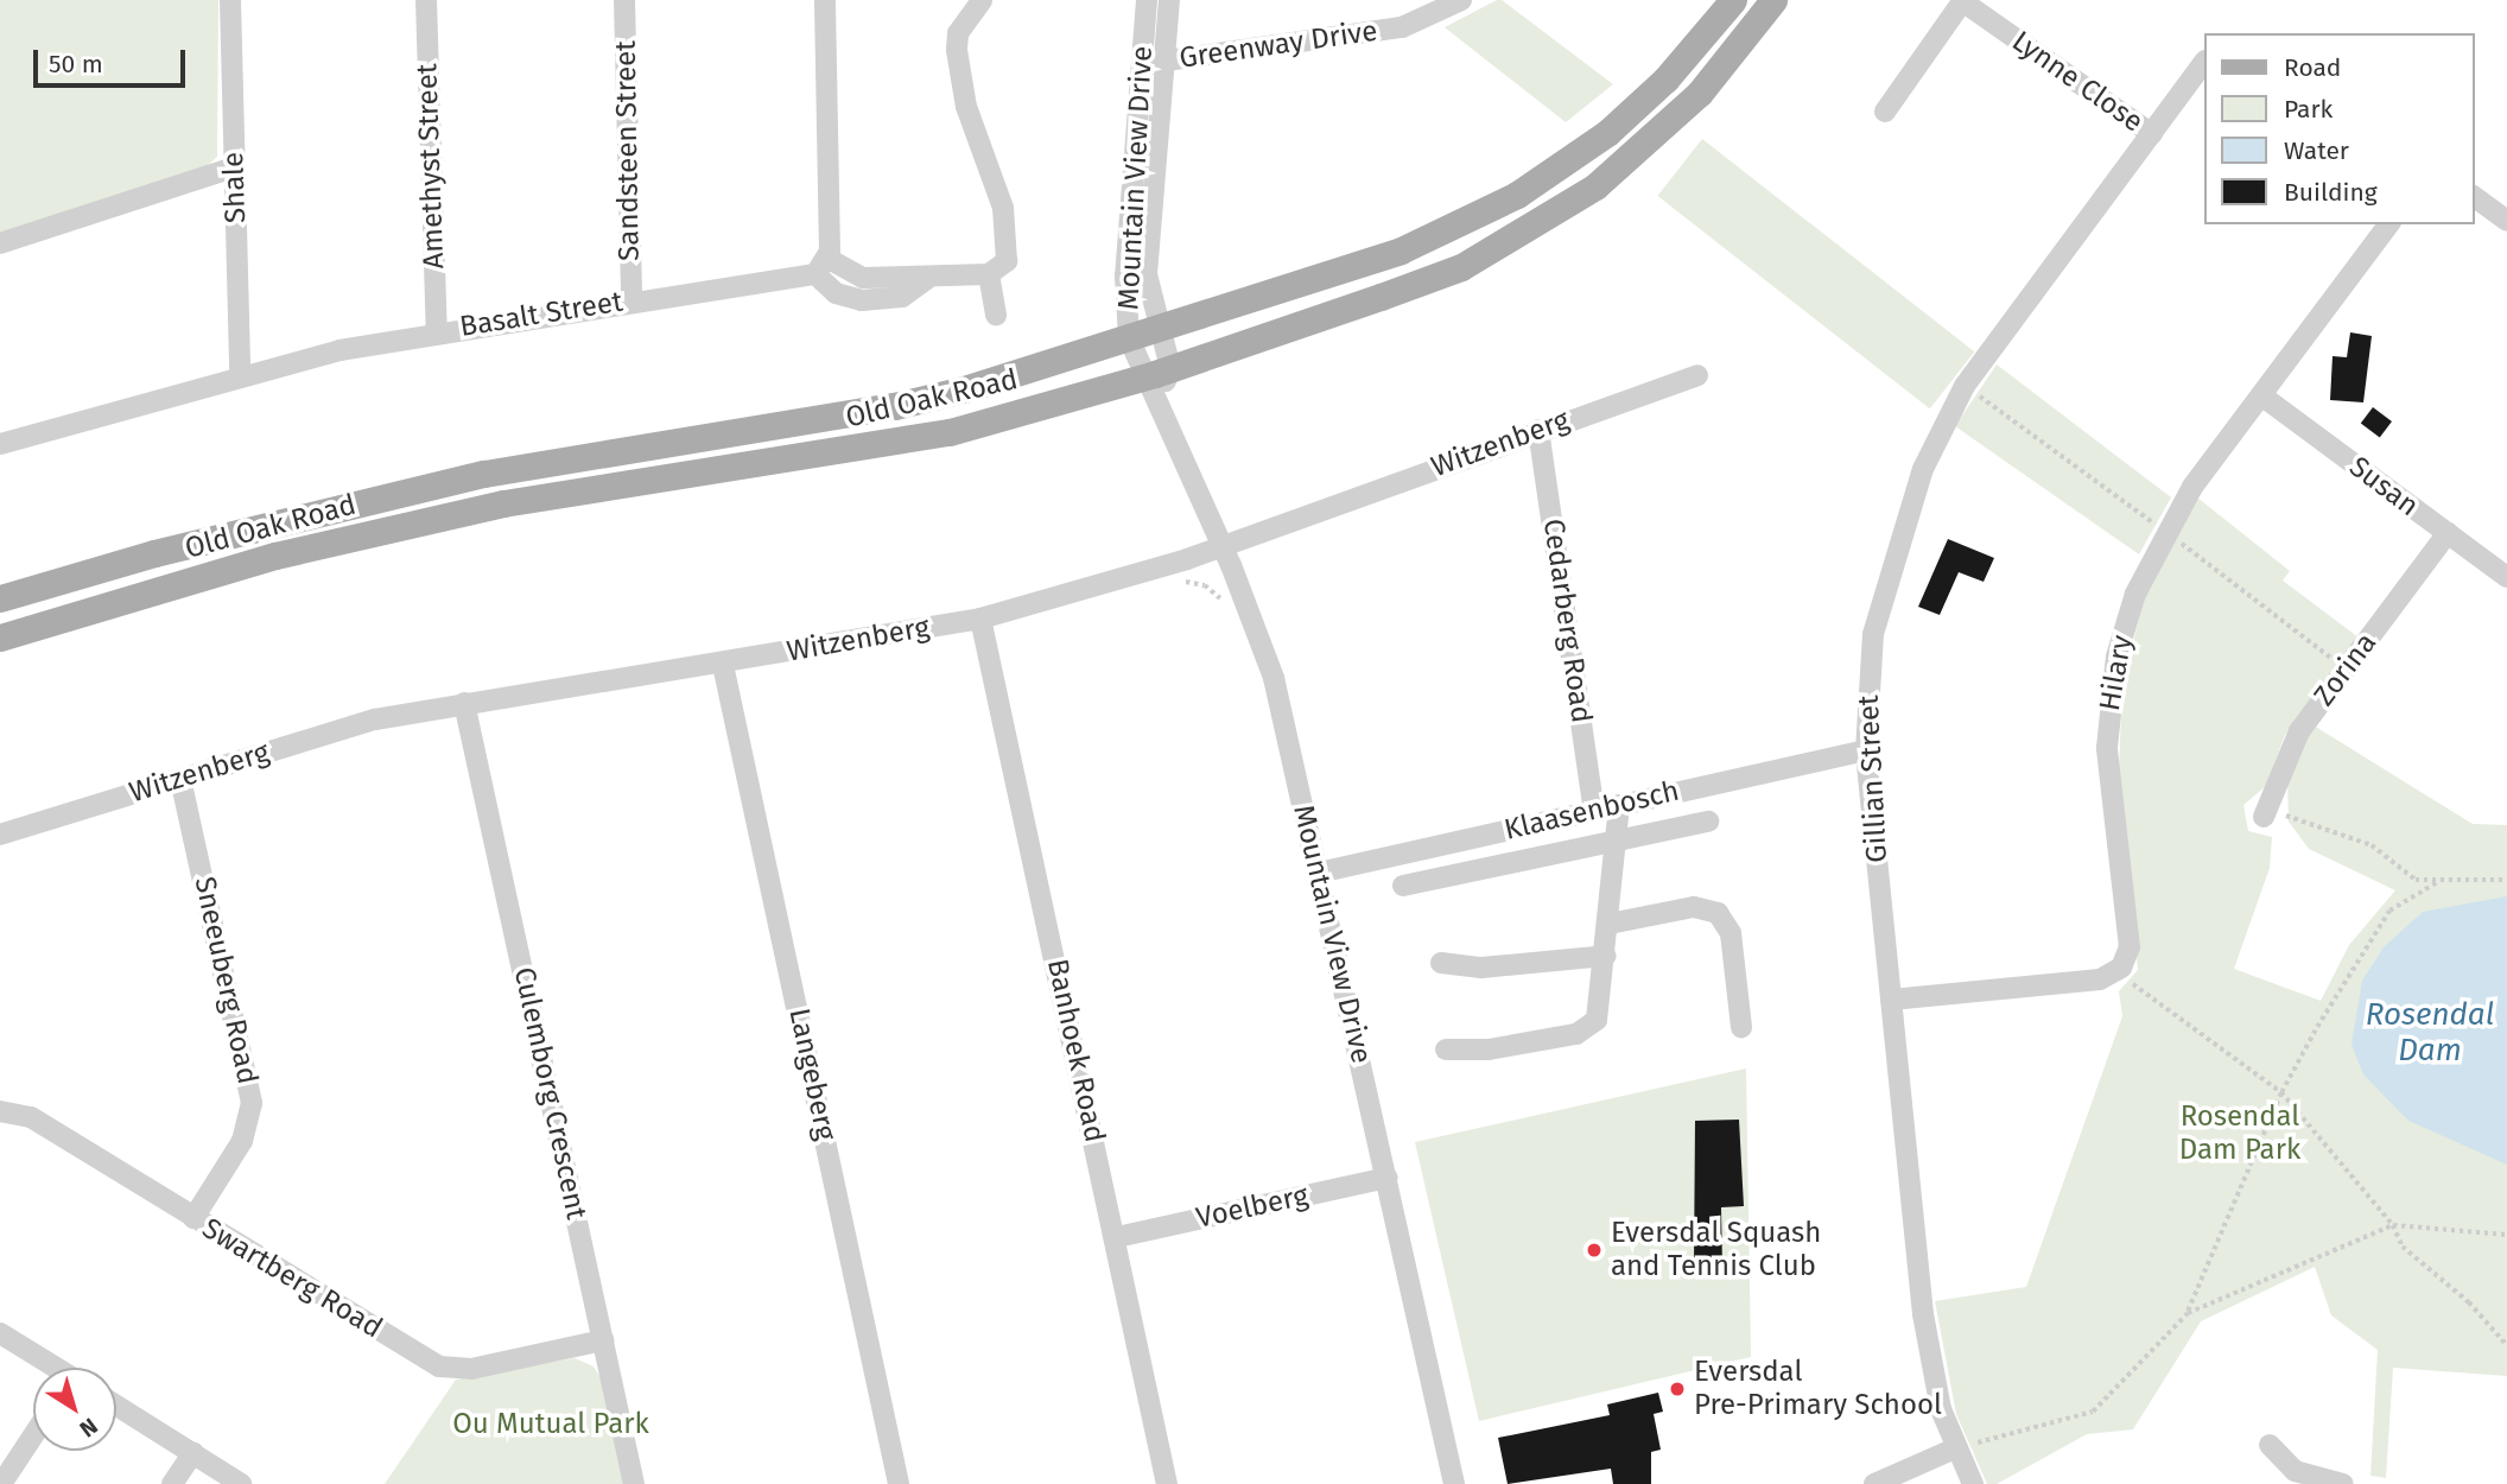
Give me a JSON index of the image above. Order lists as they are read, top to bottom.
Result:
{
  "streets": {
    "main road": ["Old Oak Road"],
    "street": [
      "Greenway Drive",
      "Lynne Close",
      "Sandsteen Street",
      "Amethyst Street",
      "Mountain View Drive",
      "Shale",
      "Basalt Street",
      "Witzenberg",
      "Susan",
      "Cedarberg Road",
      "Zorina",
      "Hilary",
      "Gillian Street",
      "Klaasenbosch",
      "Sneeuberg Road",
      "Banhoek Road",
      "Langeberg",
      "Culemborg Crescent",
      "Voelberg",
      "Swartberg Road"
    ]
  },
  "crossings": [
    ["Greenway Drive", "Mountain View Drive"],
    ["Lynne Close", "Gillian Street"],
    ["Sandsteen Street", "Basalt Street"],
    ["Amethyst Street", "Basalt Street"],
    ["Mountain View Drive", "Old Oak Road"],
    ["Mountain View Drive", "Witzenberg"],
    ["Mountain View Drive", "Klaasenbosch"],
    ["Mountain View Drive", "Voelberg"],
    ["Shale", "Basalt Street"],
    ["Witzenberg", "Cedarberg Road"],
    ["Witzenberg", "Sneeuberg Road"],
    ["Witzenberg", "Banhoek Road"],
    ["Witzenberg", "Langeberg"],
    ["Witzenberg", "Culemborg Crescent"],
    ["Susan", "Zorina"],
    ["Susan", "Hilary"],
    ["Cedarberg Road", "Klaasenbosch"],
    ["Gillian Street", "Klaasenbosch"],
    ["Sneeuberg Road", "Swartberg Road"],
    ["Banhoek Road", "Voelberg"],
    ["Culemborg Crescent", "Swartberg Road"]
  ],
  "water": ["Rosendal Dam"],
  "parks": ["Rosendal Dam Park", "Ou Mutual Park"],
  "places": ["Eversdal Squash and Tennis Club", "Eversdal Pre-Primary School"],
  "legend": [
    "Road",
    "Park",
    "Water",
    "Building"
  ],
  "scale_bar": "50 m",
  "north": "bottom right"
}
